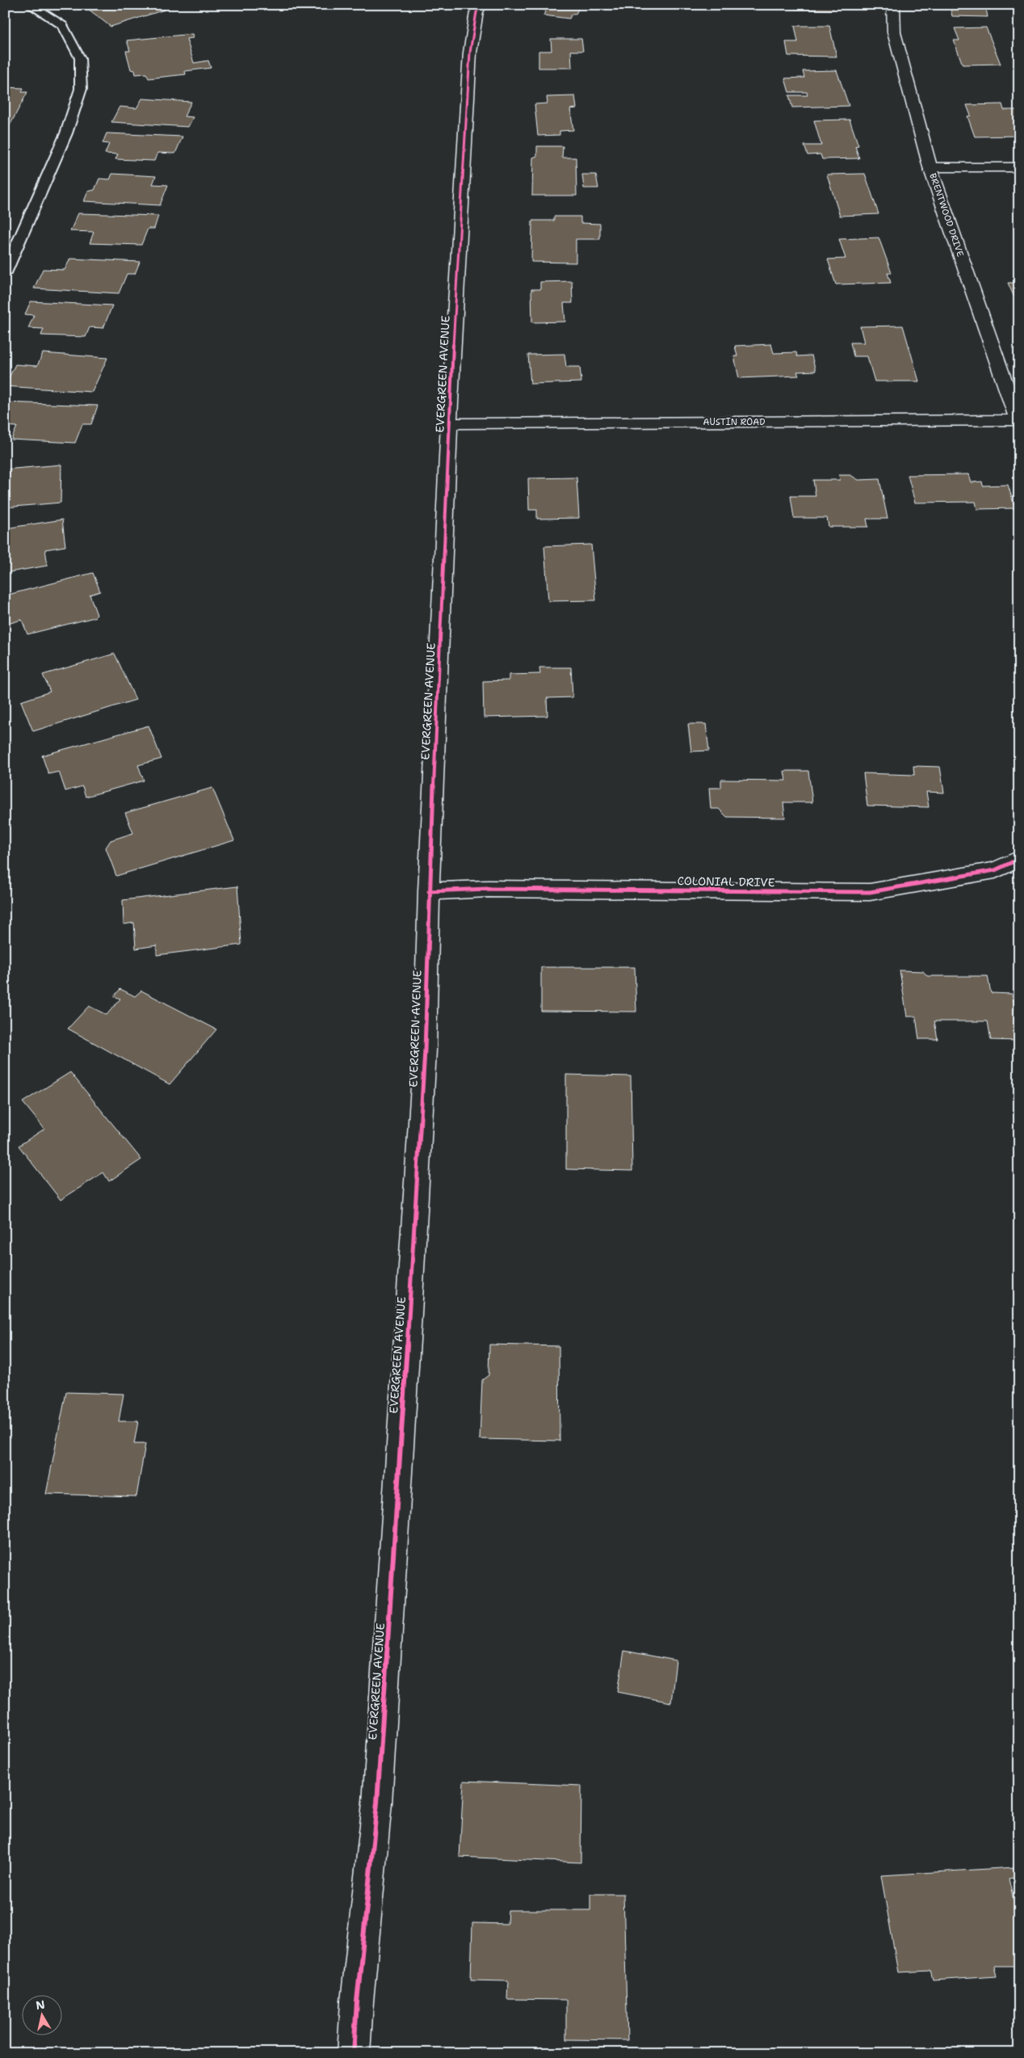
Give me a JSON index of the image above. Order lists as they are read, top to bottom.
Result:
{
  "streets": {
    "street": [
      "BRENTWOOD DRIVE",
      "EVERGREEN AVENUE",
      "AUSTIN ROAD",
      "COLONIAL DRIVE"
    ]
  },
  "crossings": [
    ["BRENTWOOD DRIVE", "AUSTIN ROAD"],
    ["EVERGREEN AVENUE", "AUSTIN ROAD"],
    ["EVERGREEN AVENUE", "COLONIAL DRIVE"]
  ],
  "north": "top"
}
